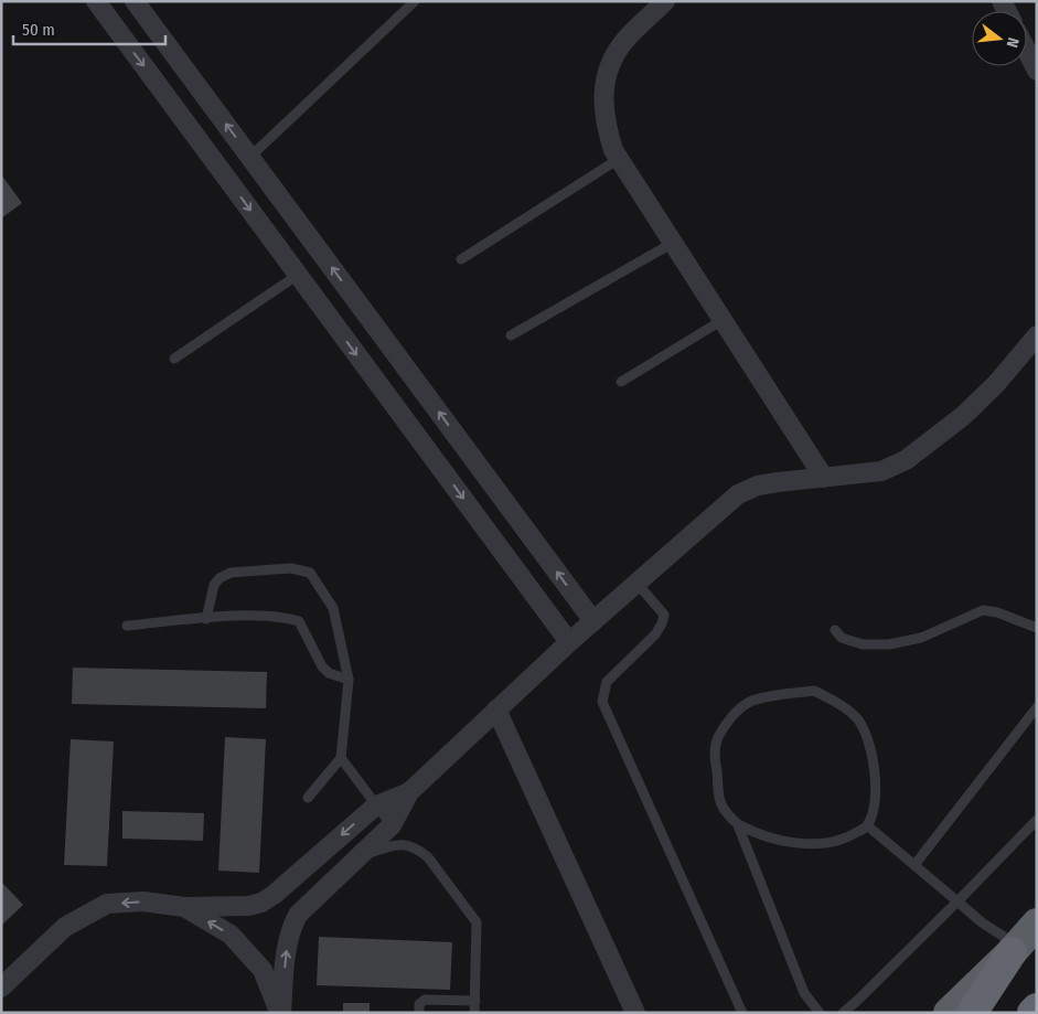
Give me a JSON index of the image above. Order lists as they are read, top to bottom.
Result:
{
  "scale_bar": "50 m",
  "north": "right"
}
